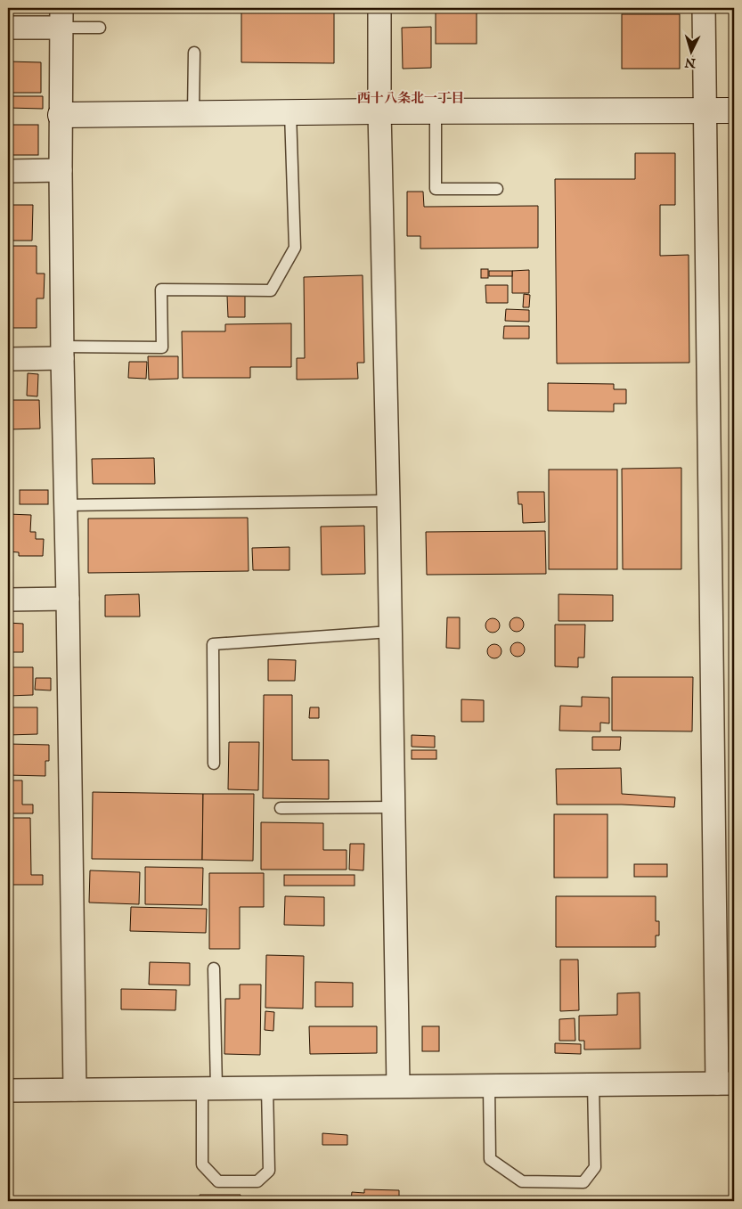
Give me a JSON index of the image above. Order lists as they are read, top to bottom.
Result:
{
  "districts": ["西十八条北一丁目"],
  "north": "bottom"
}
